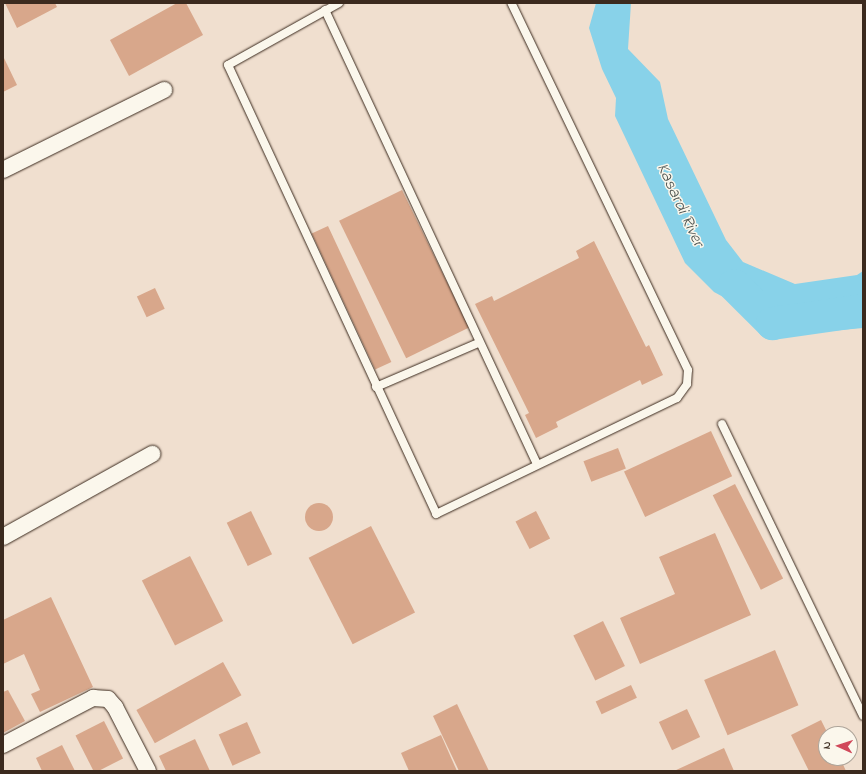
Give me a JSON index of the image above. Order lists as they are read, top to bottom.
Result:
{
  "water": ["Kasardi River"],
  "north": "left"
}
